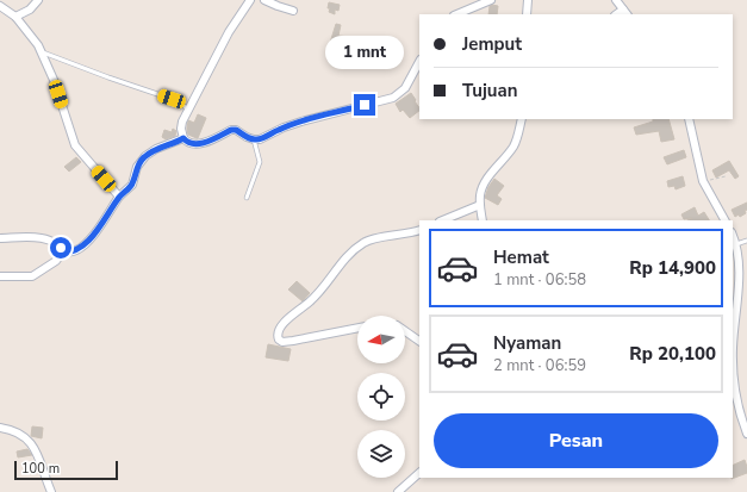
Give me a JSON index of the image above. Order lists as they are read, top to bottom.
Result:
{
  "scale_bar": "100 m",
  "north": "left",
  "page": {
    "banner": ["Jemput", "Tujuan"],
    "bubble": "1 mnt",
    "list": [
      {
        "name": "Hemat",
        "note": "1 mnt · 06:58",
        "value": "Rp 14,900"
      },
      {
        "name": "Nyaman",
        "note": "2 mnt · 06:59",
        "value": "Rp 20,100"
      }
    ],
    "buttons": "Pesan",
    "scale": "100 m"
  }
}
